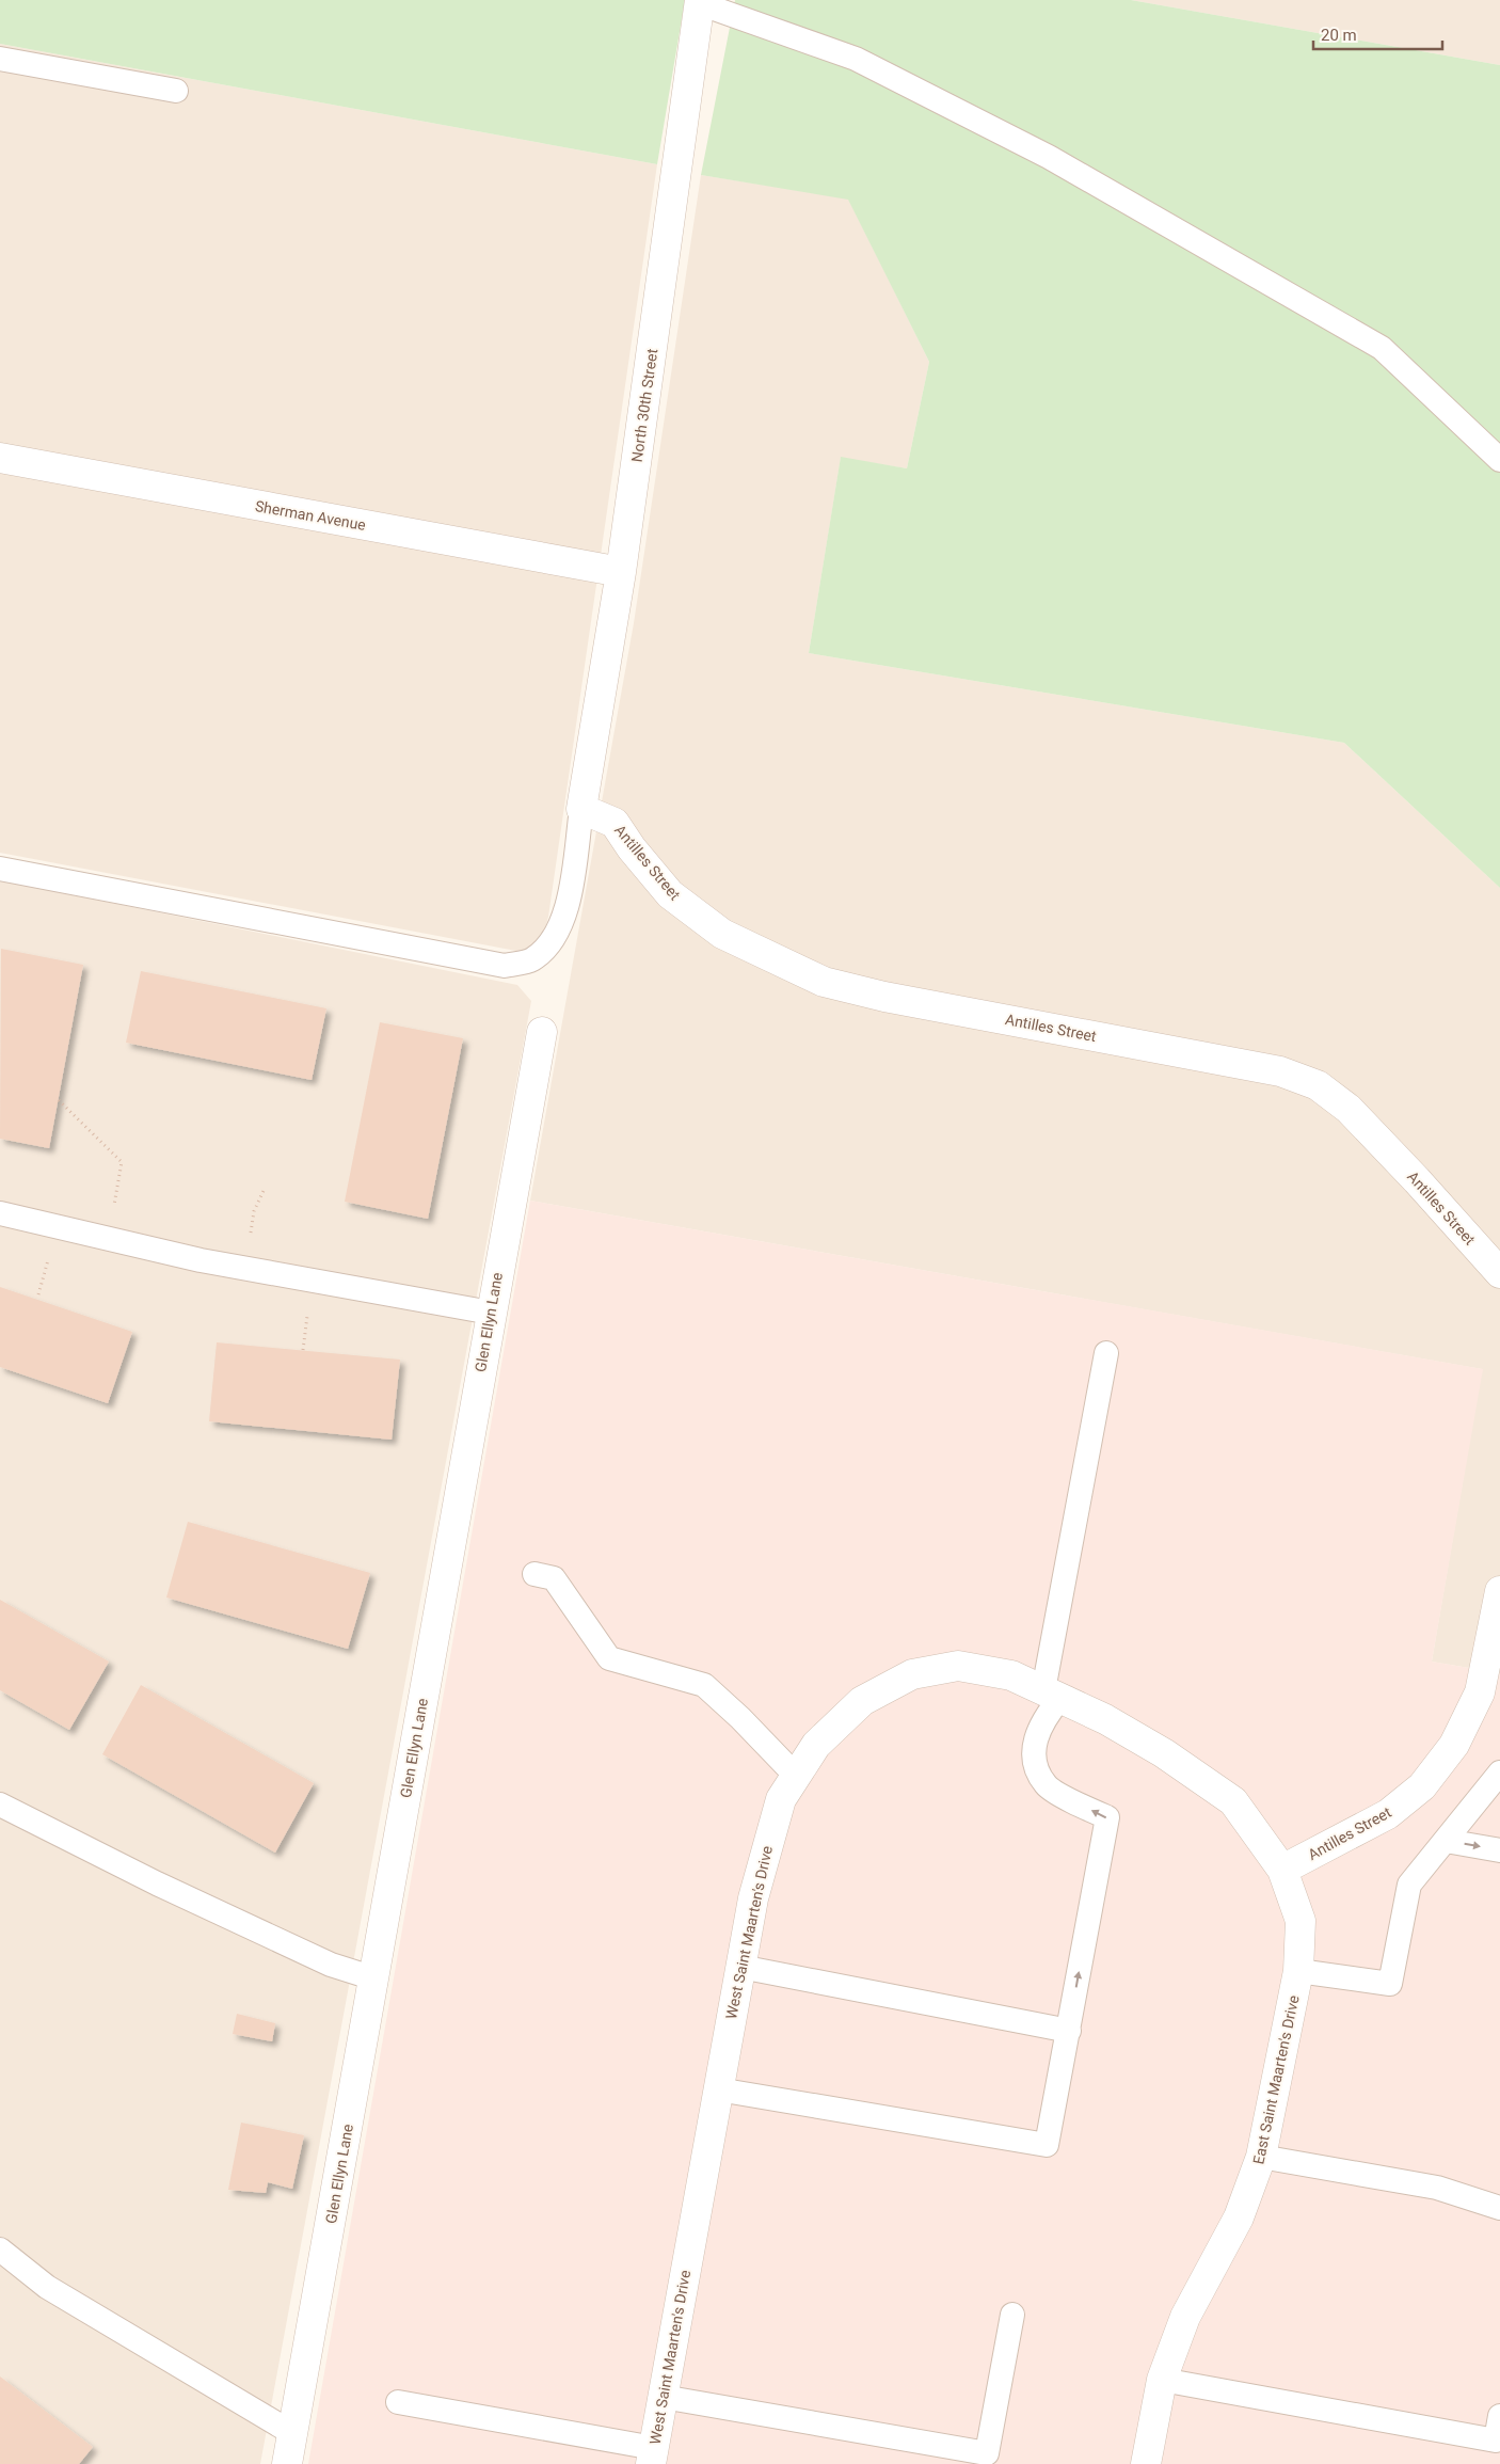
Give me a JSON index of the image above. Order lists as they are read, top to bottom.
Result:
{
  "streets": {
    "street": [
      "North 30th Street",
      "Sherman Avenue",
      "Antilles Street",
      "Glen Ellyn Lane",
      "West Saint Maarten's Drive",
      "East Saint Maarten's Drive"
    ]
  },
  "crossings": [
    ["North 30th Street", "Sherman Avenue"],
    ["North 30th Street", "Antilles Street"],
    ["Antilles Street", "West Saint Maarten's Drive"],
    ["Antilles Street", "East Saint Maarten's Drive"],
    ["West Saint Maarten's Drive", "East Saint Maarten's Drive"]
  ],
  "scale_bar": "20 m"
}
